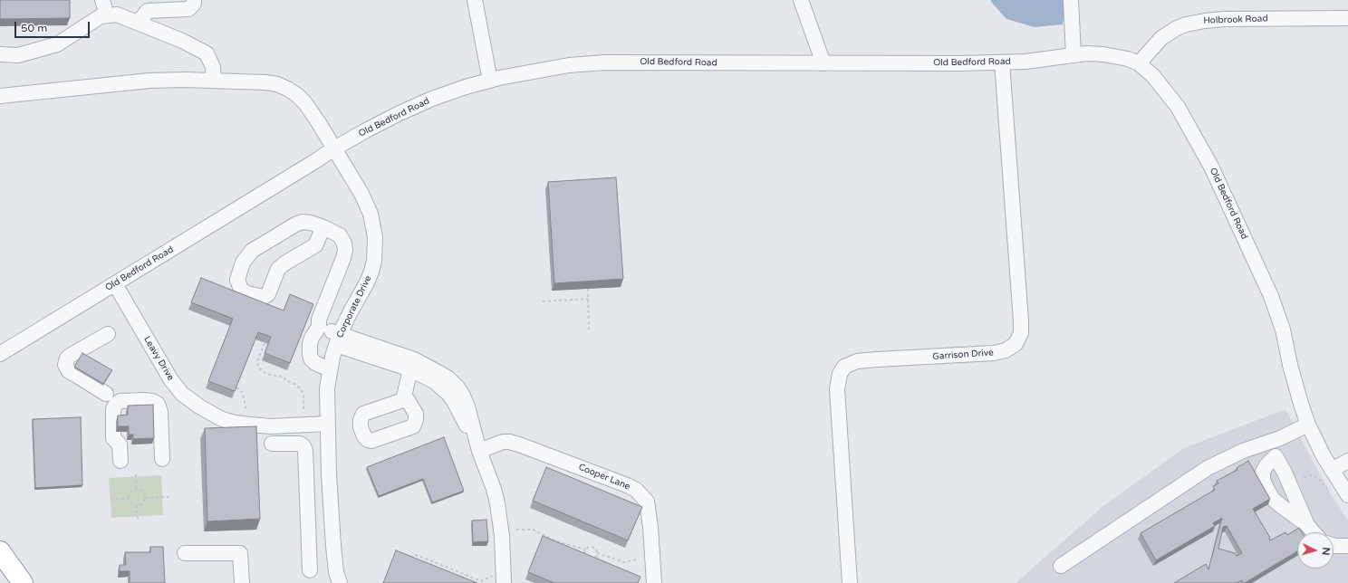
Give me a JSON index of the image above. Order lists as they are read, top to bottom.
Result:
{
  "streets": {
    "street": [
      "Holbrook Road",
      "Old Bedford Road",
      "Corporate Drive",
      "Garrison Drive",
      "Leavy Drive",
      "Cooper Lane"
    ]
  },
  "crossings": [
    ["Holbrook Road", "Old Bedford Road"],
    ["Old Bedford Road", "Corporate Drive"],
    ["Old Bedford Road", "Garrison Drive"],
    ["Old Bedford Road", "Leavy Drive"],
    ["Corporate Drive", "Leavy Drive"]
  ],
  "scale_bar": "50 m",
  "north": "right"
}
